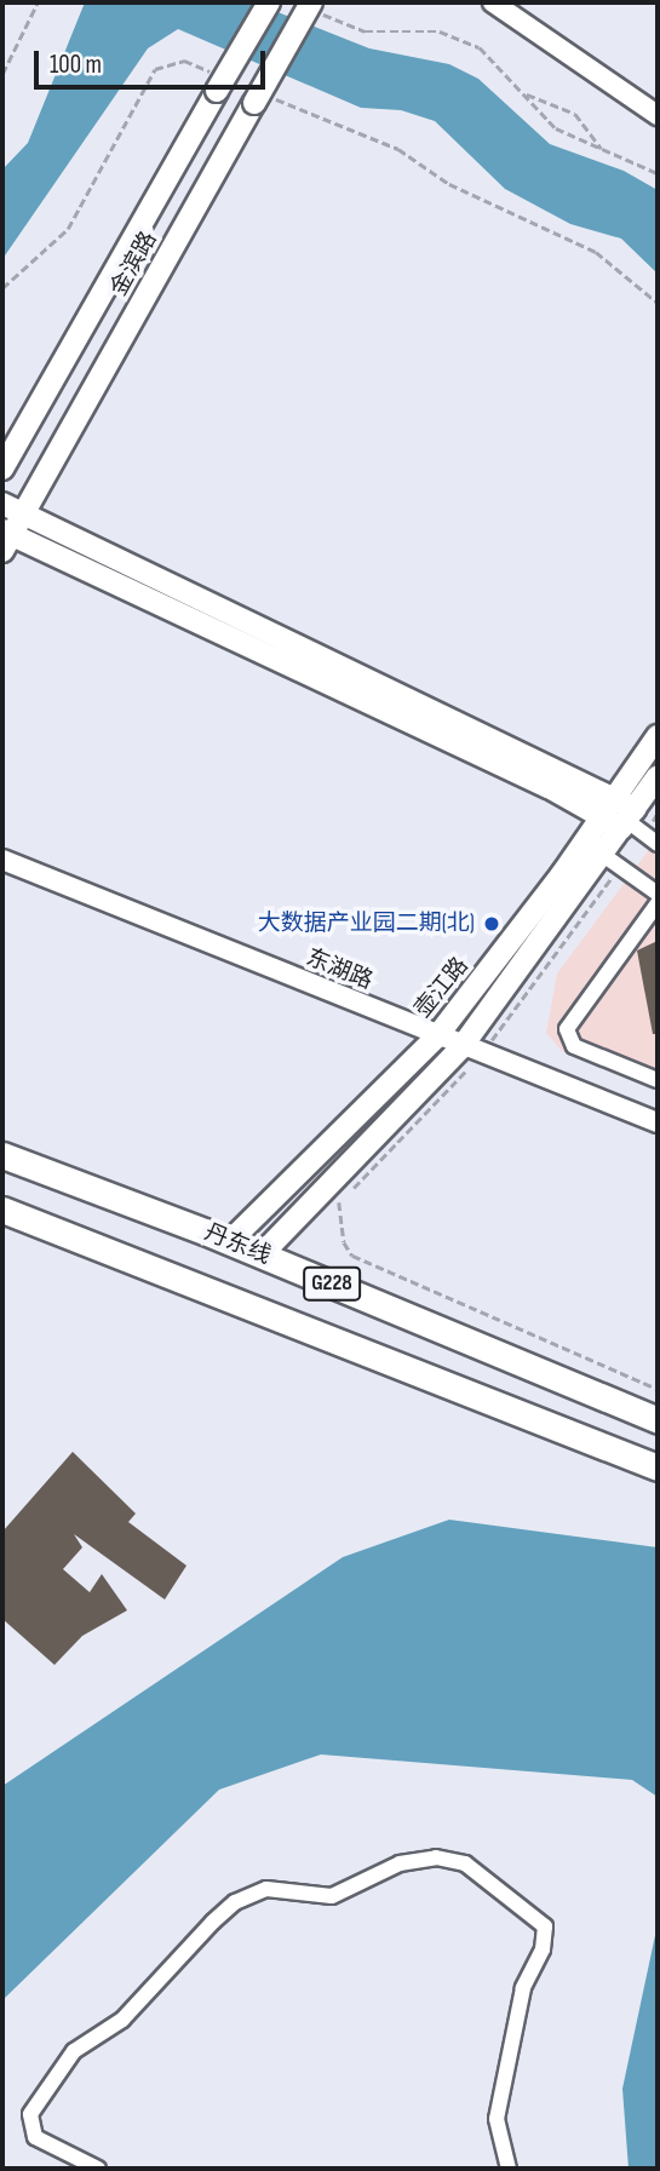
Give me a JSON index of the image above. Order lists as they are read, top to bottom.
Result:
{
  "streets": {
    "highway": ["丹东线", "G228"],
    "main road": ["金滨路", "壶江路"],
    "street": ["东湖路"]
  },
  "crossings": [
    ["东湖路", "壶江路"],
    ["壶江路", "丹东线"]
  ],
  "places": ["大数据产业园二期(北)"],
  "scale_bar": "100 m"
}
